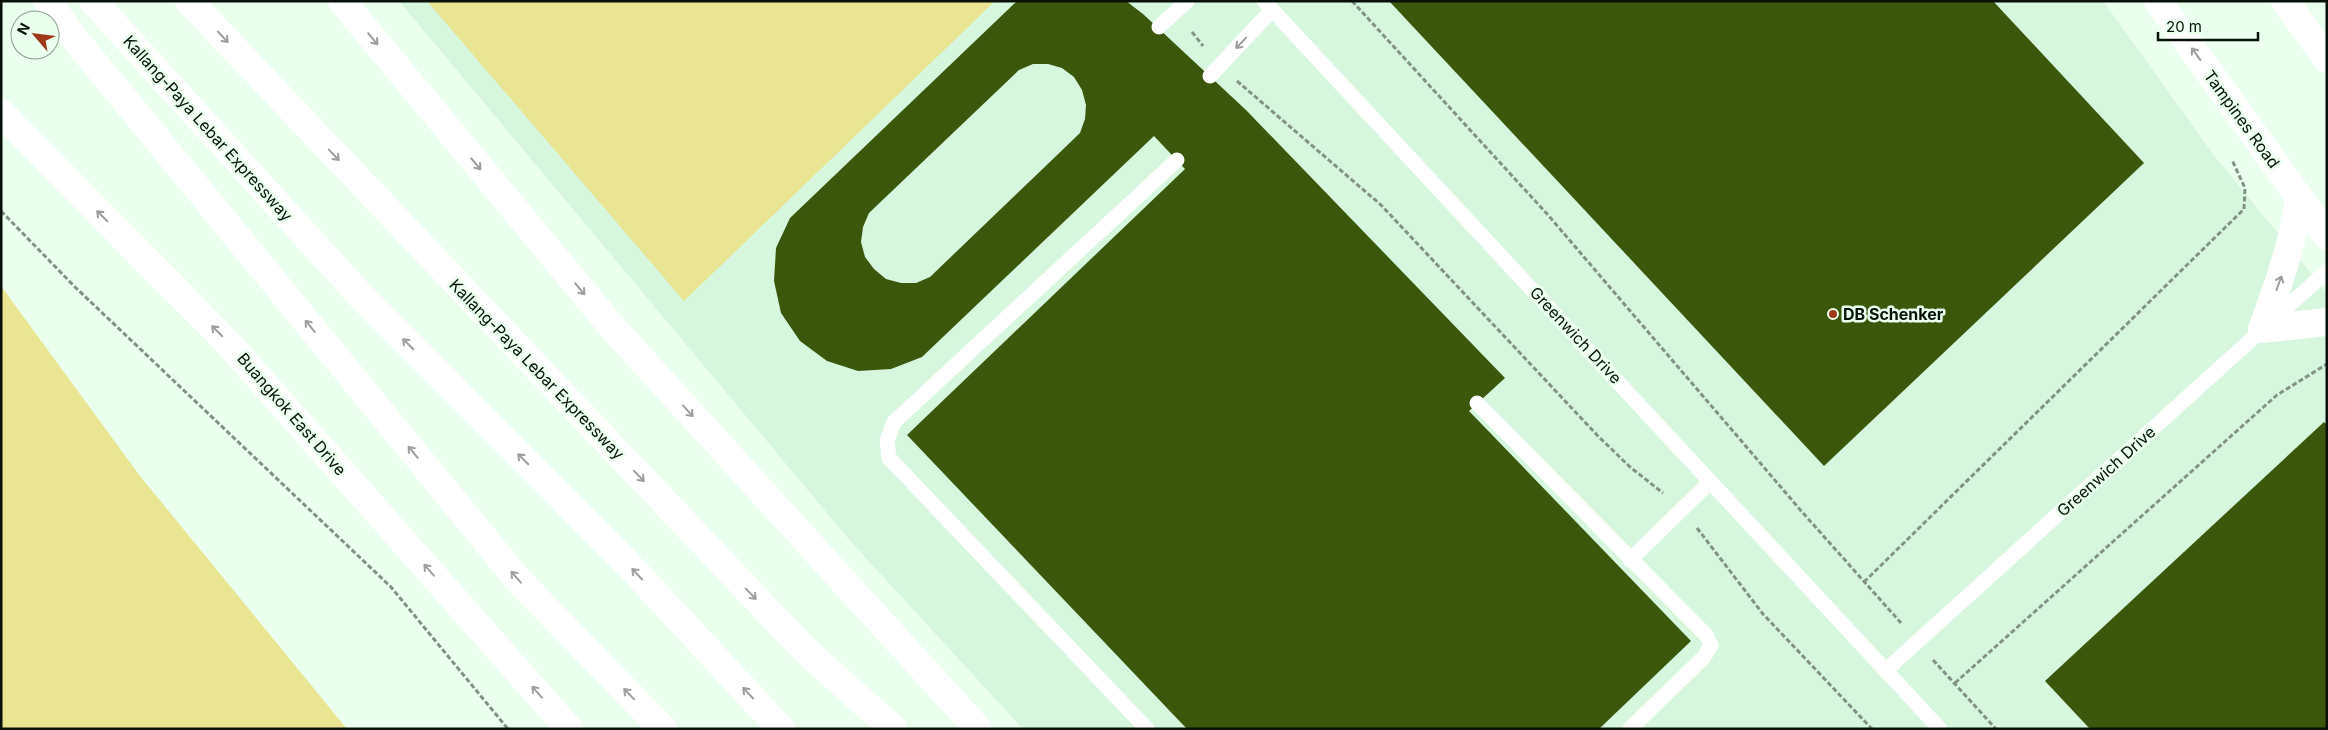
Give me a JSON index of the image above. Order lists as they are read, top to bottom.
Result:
{
  "streets": {
    "main road": ["Tampines Road", "Kallang-Paya Lebar Expressway", "Buangkok East Drive"],
    "lane": ["Greenwich Drive"]
  },
  "one_way": ["Tampines Road"],
  "places": ["DB Schenker"],
  "scale_bar": "20 m",
  "north": "top left"
}
